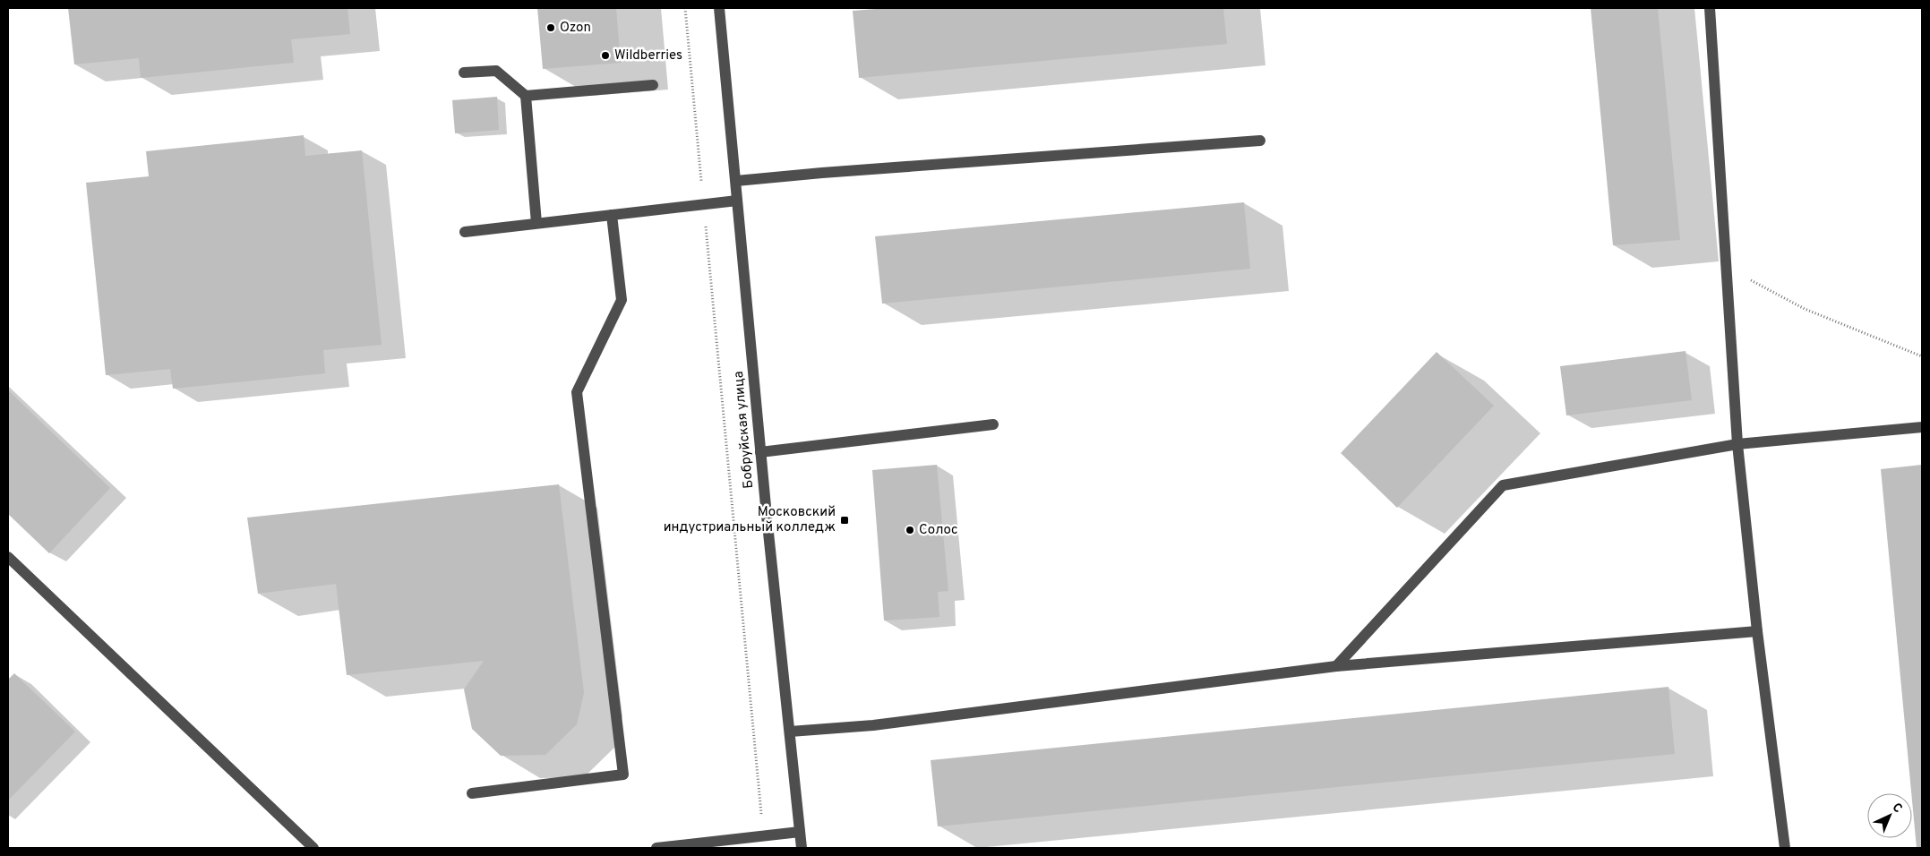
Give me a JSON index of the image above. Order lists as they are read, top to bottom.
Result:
{
  "streets": {
    "street": ["Бобруйская улица"]
  },
  "places": {
    "other": ["Ozon", "Wildberries", "Солос"],
    "transit": ["Московский индустриальный колледж"]
  },
  "north": "top right"
}
